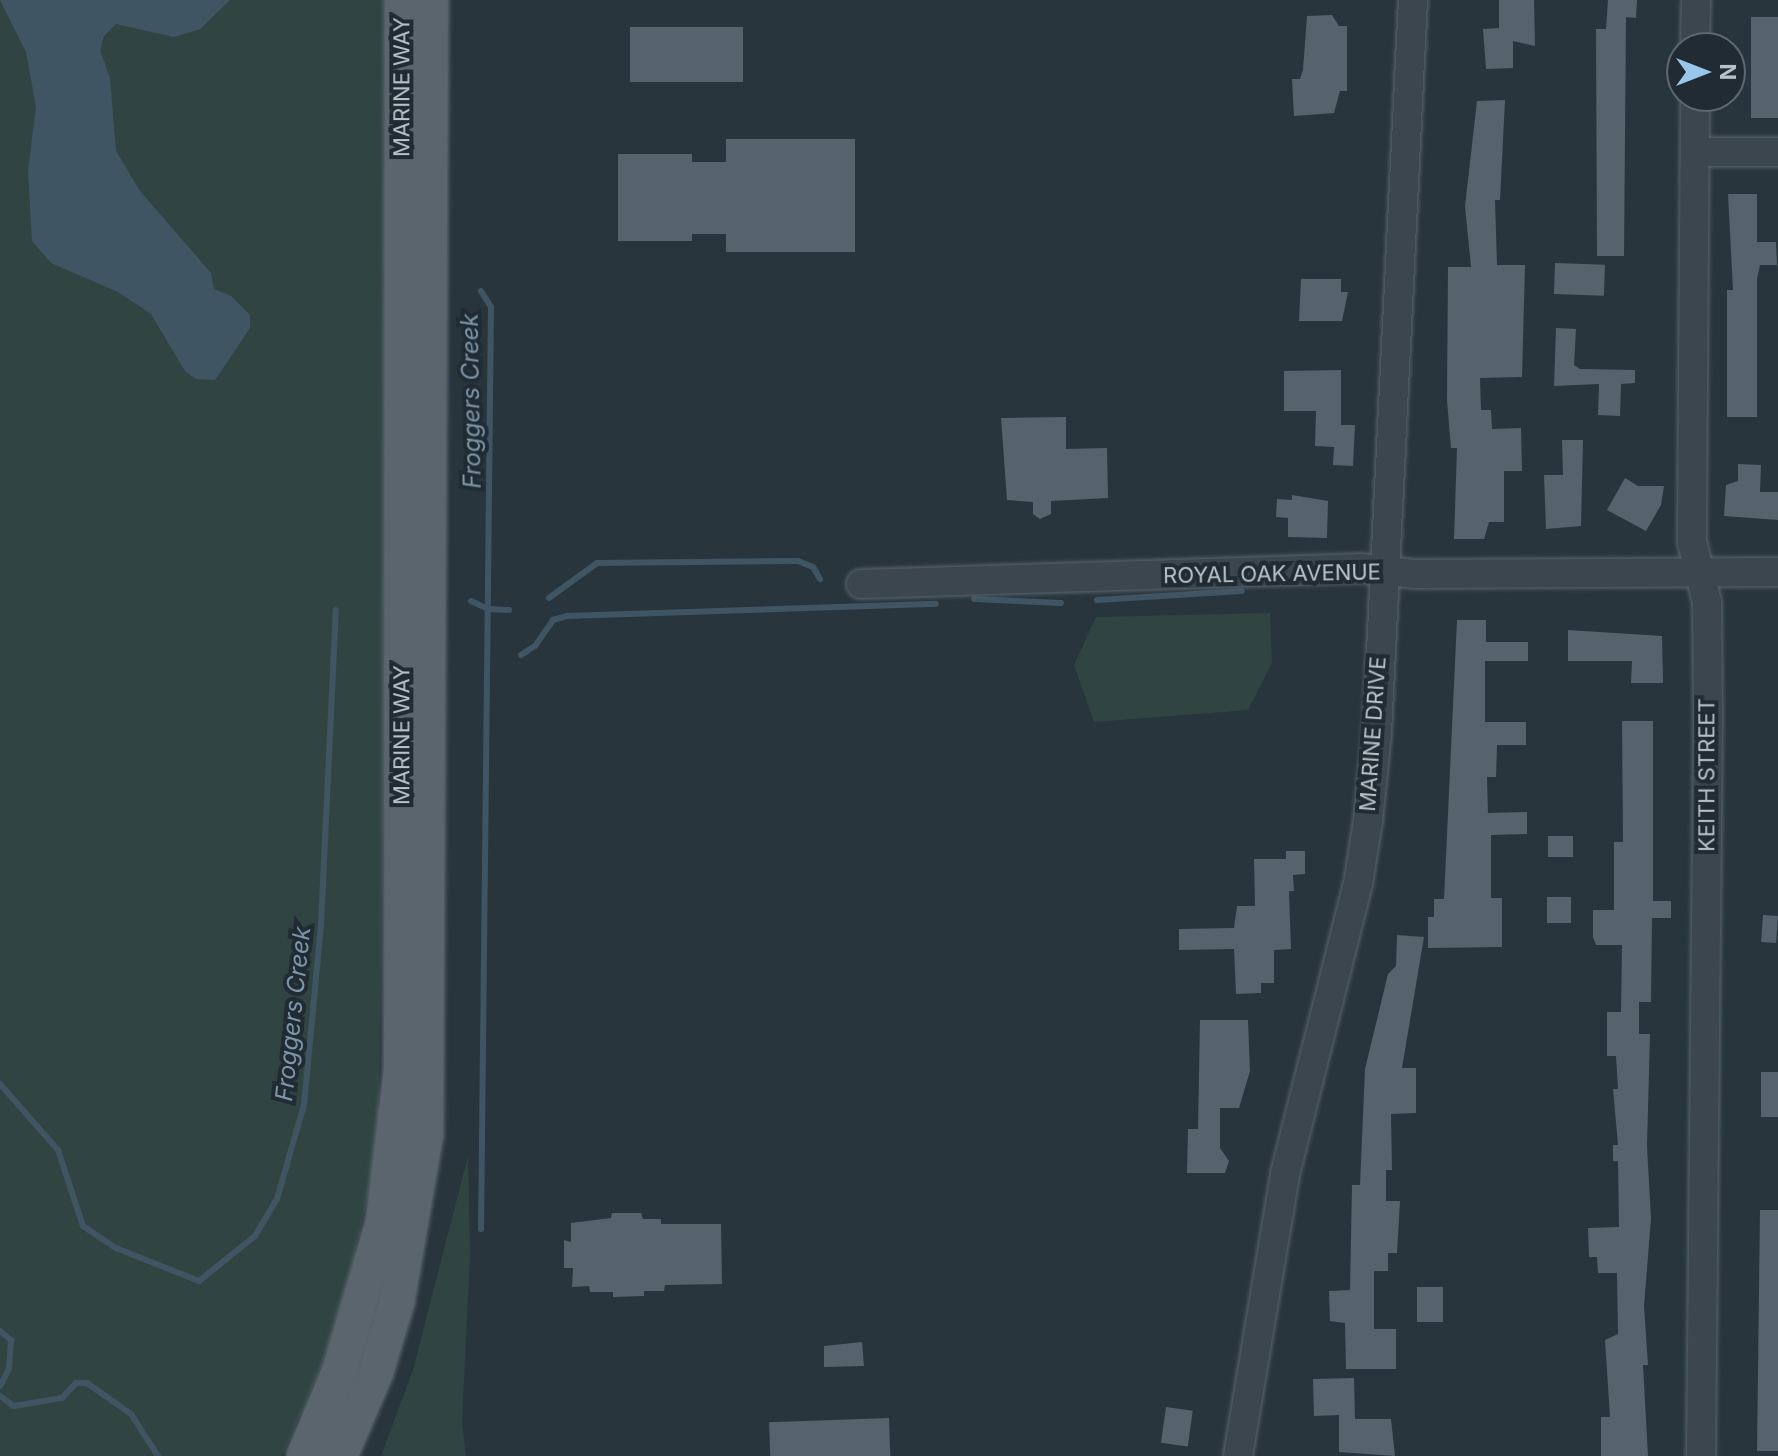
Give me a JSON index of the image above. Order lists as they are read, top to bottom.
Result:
{
  "streets": {
    "main road": ["MARINE WAY"],
    "street": ["ROYAL OAK AVENUE", "MARINE DRIVE", "KEITH STREET"]
  },
  "crossings": [
    ["ROYAL OAK AVENUE", "MARINE DRIVE"],
    ["ROYAL OAK AVENUE", "KEITH STREET"]
  ],
  "water": ["Froggers Creek"],
  "north": "right"
}
